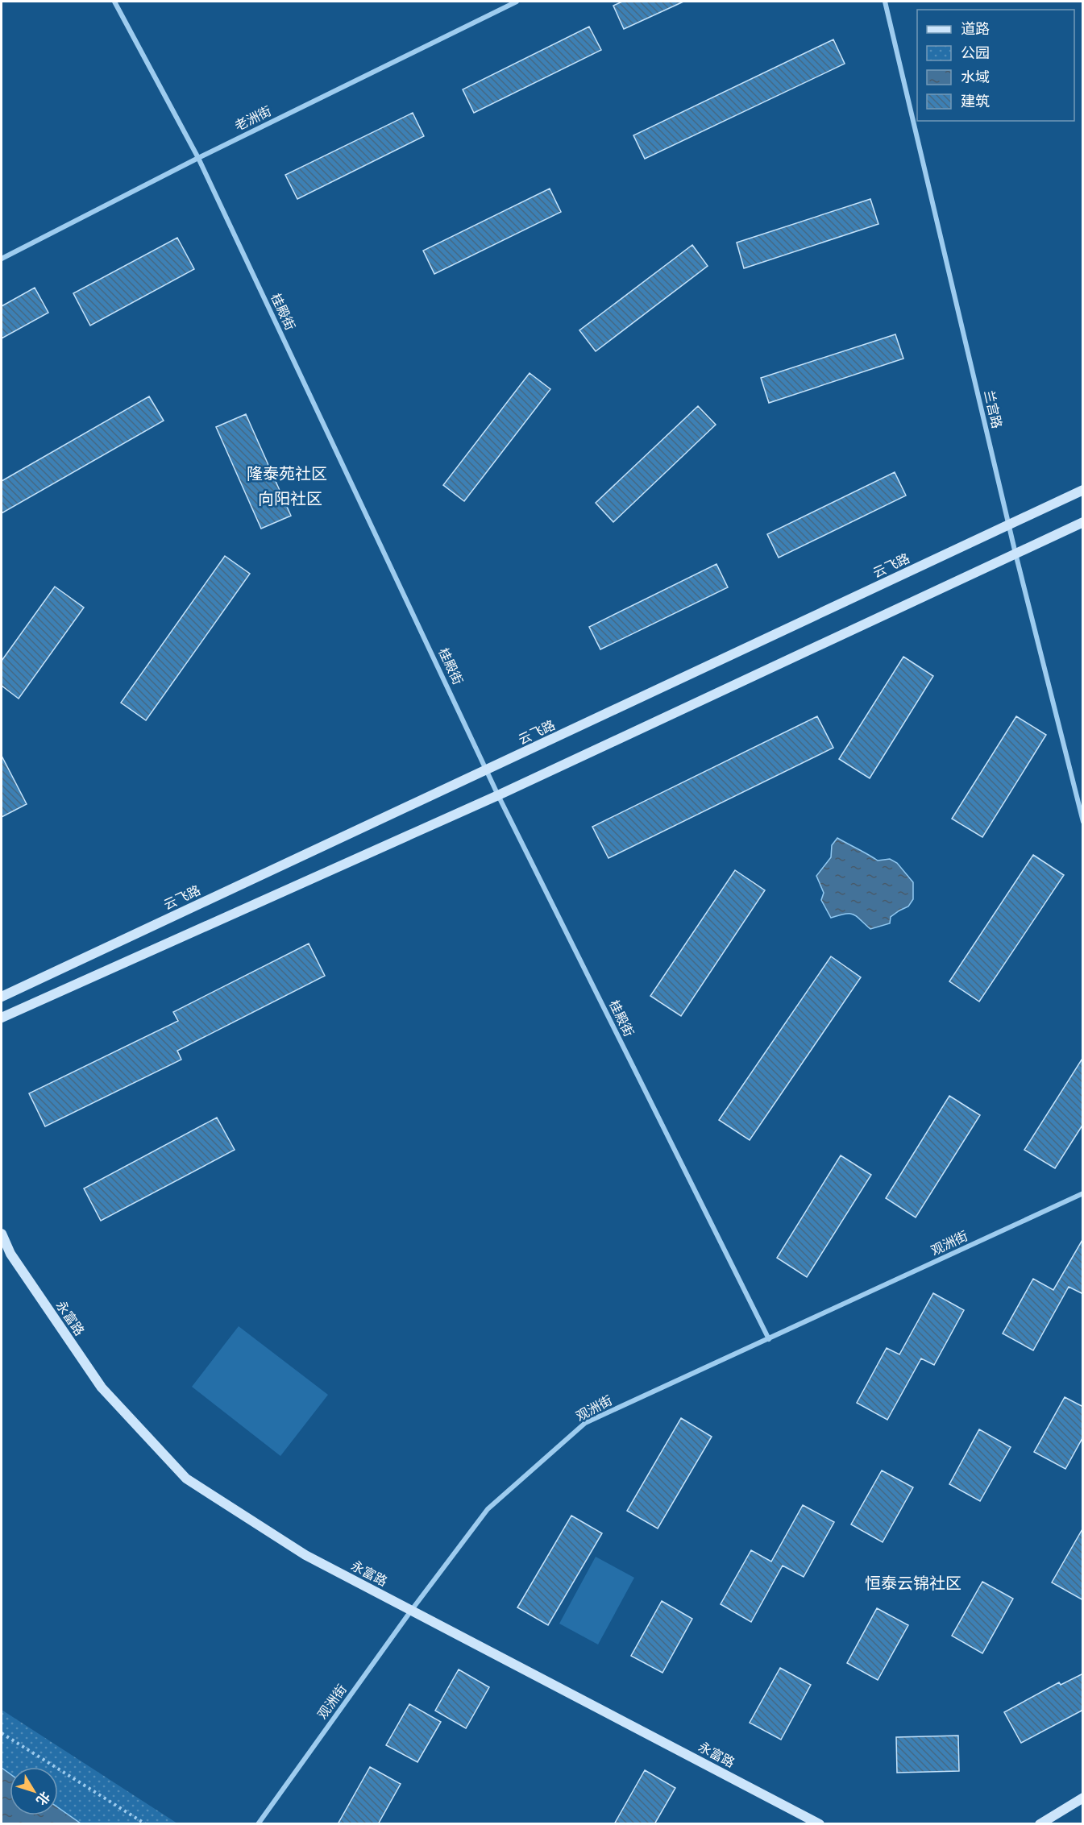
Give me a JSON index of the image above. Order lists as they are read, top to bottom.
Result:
{
  "streets": {
    "main road": ["云飞路", "永富路"],
    "street": [
      "老洲街",
      "桂殿街",
      "兰宫路",
      "观洲街"
    ]
  },
  "crossings": [
    ["老洲街", "桂殿街"],
    ["桂殿街", "云飞路"],
    ["桂殿街", "观洲街"],
    ["兰宫路", "云飞路"],
    ["观洲街", "永富路"]
  ],
  "districts": ["隆泰苑社区", "向阳社区", "恒泰云锦社区"],
  "legend": [
    "道路",
    "公园",
    "水域",
    "建筑"
  ],
  "north": "bottom right"
}
